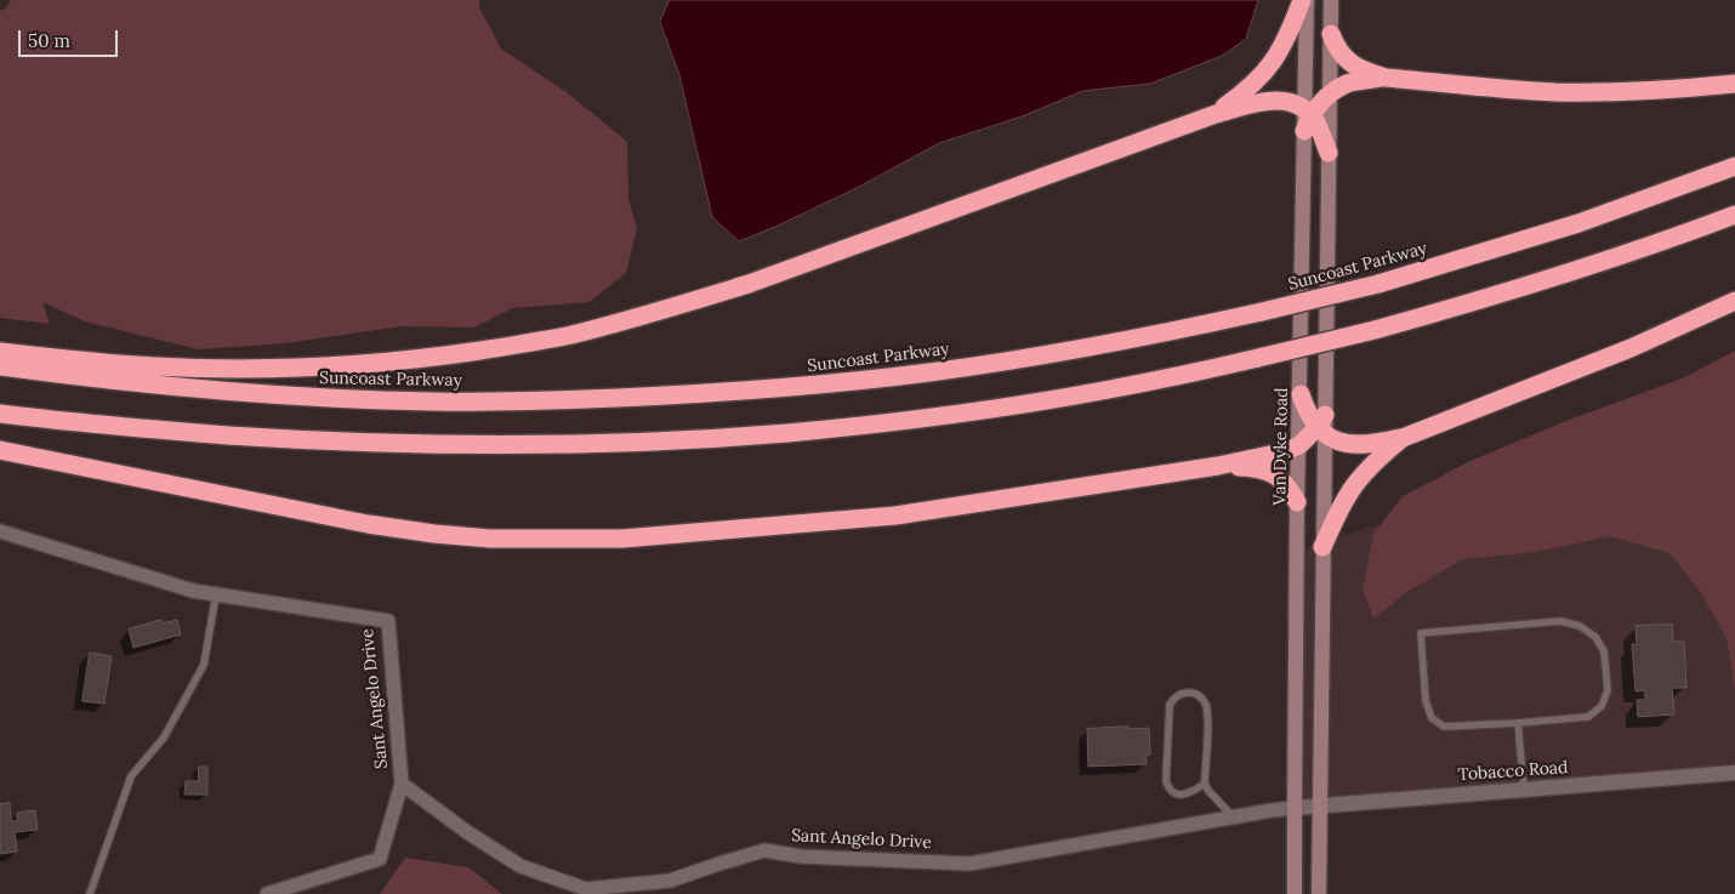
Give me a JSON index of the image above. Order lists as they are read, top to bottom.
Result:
{
  "streets": {
    "highway": ["Suncoast Parkway"],
    "main road": ["Van Dyke Road"],
    "street": ["Sant Angelo Drive", "Tobacco Road"]
  },
  "crossings": [
    ["Van Dyke Road", "Sant Angelo Drive"],
    ["Van Dyke Road", "Tobacco Road"],
    ["Sant Angelo Drive", "Tobacco Road"]
  ],
  "scale_bar": "50 m"
}
